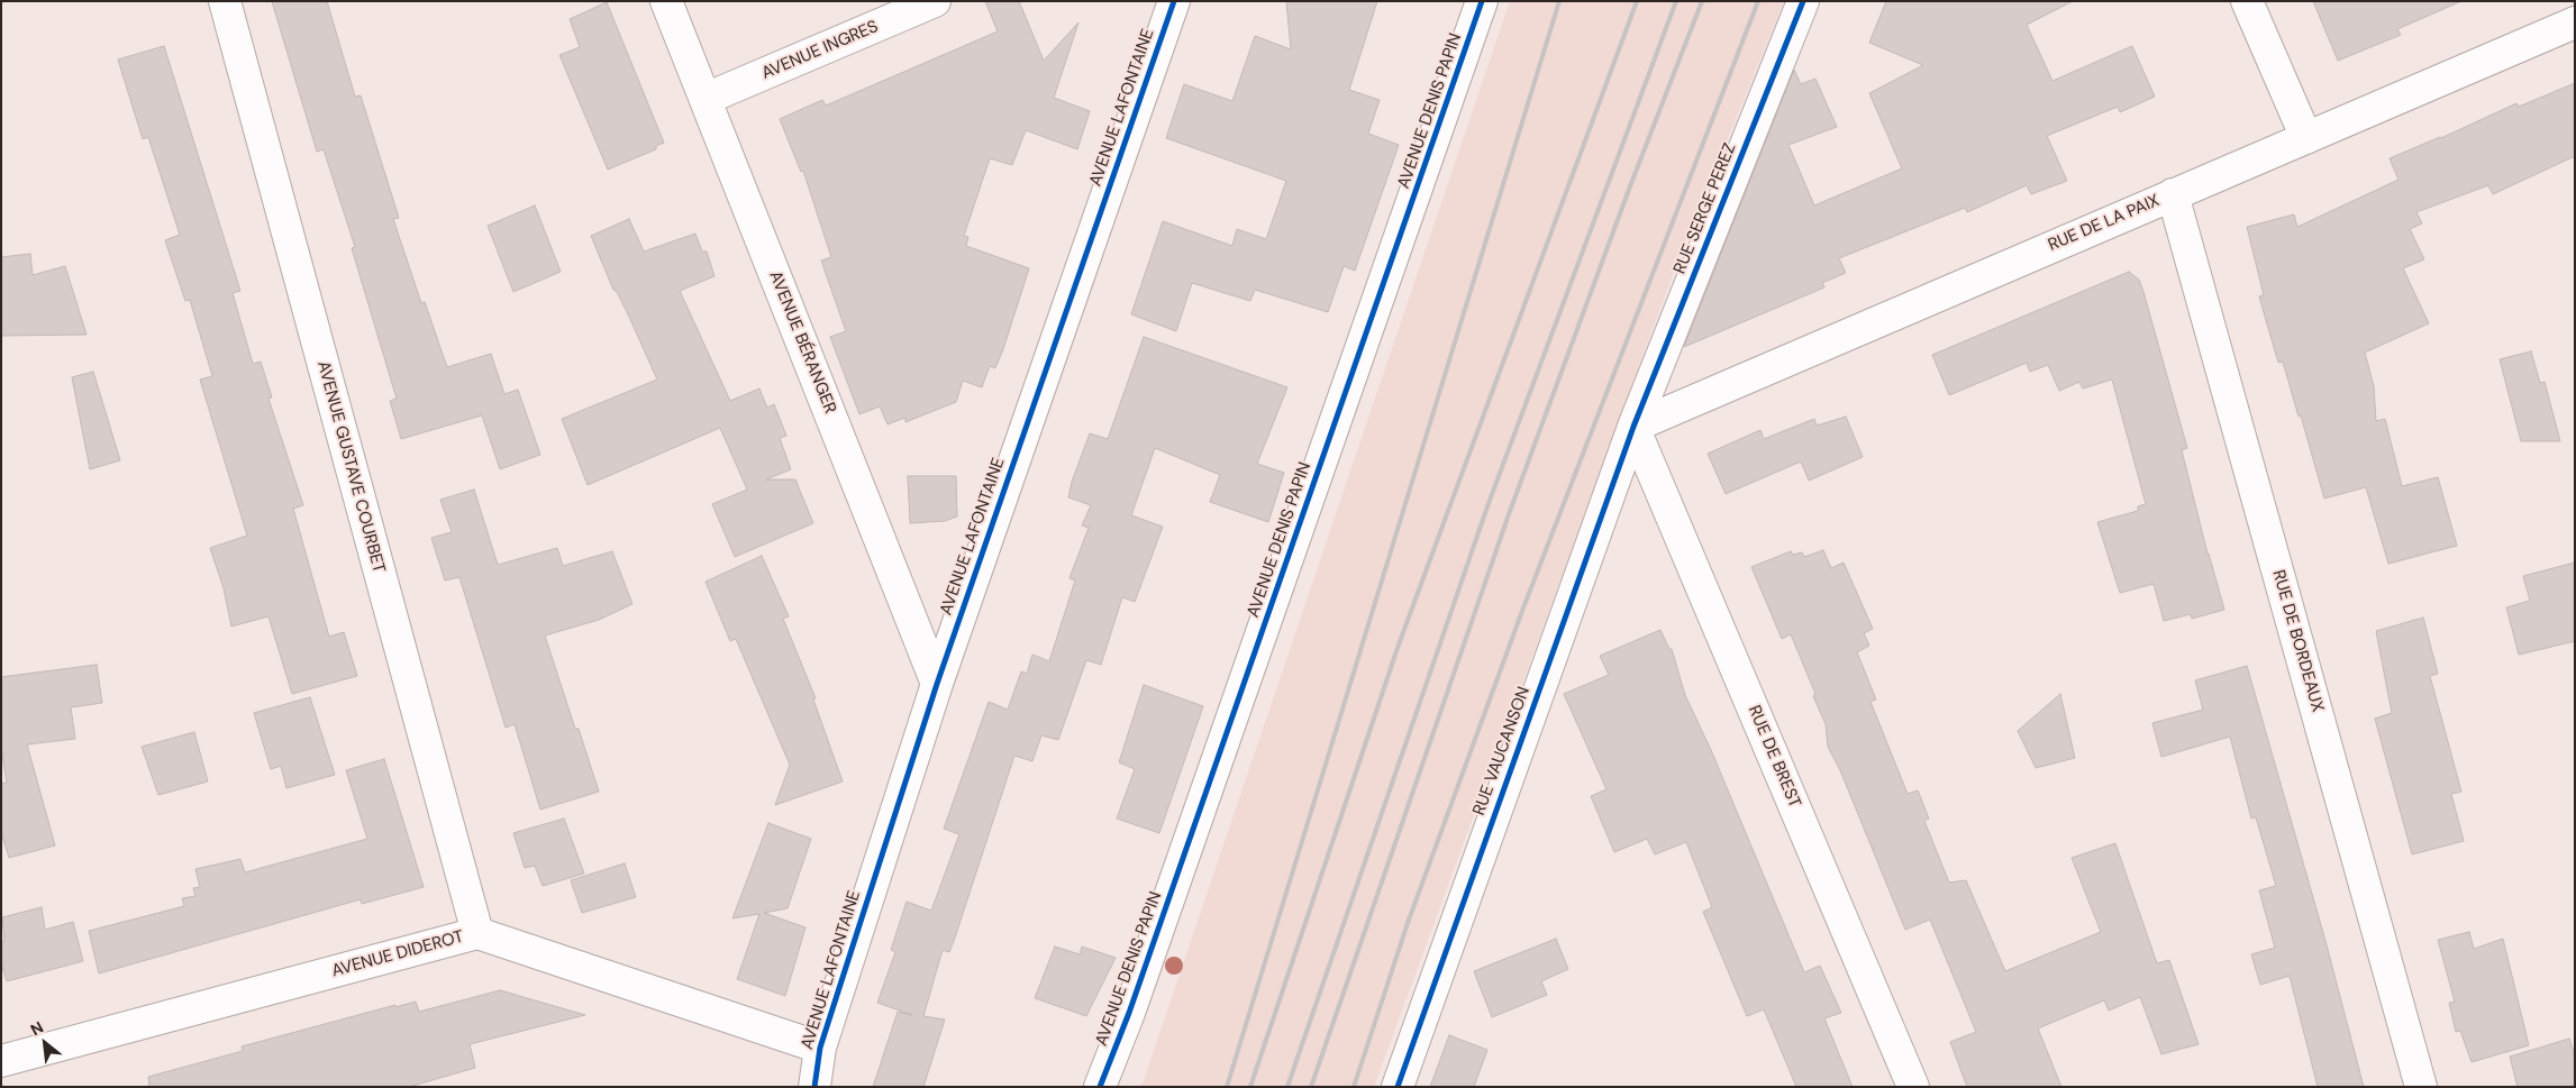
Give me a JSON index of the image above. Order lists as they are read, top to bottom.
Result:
{
  "streets": {
    "street": [
      "AVENUE INGRES",
      "AVENUE LAFONTAINE",
      "AVENUE DENIS PAPIN",
      "RUE SERGE PEREZ",
      "RUE DE LA PAIX",
      "AVENUE BÉRANGER",
      "AVENUE GUSTAVE COURBET",
      "RUE DE BORDEAUX",
      "RUE VAUCANSON",
      "RUE DE BREST",
      "AVENUE DIDEROT"
    ]
  },
  "crossings": [
    ["AVENUE INGRES", "AVENUE BÉRANGER"],
    ["AVENUE LAFONTAINE", "AVENUE BÉRANGER"],
    ["AVENUE LAFONTAINE", "AVENUE DIDEROT"],
    ["RUE SERGE PEREZ", "RUE DE LA PAIX"],
    ["RUE SERGE PEREZ", "RUE VAUCANSON"],
    ["RUE SERGE PEREZ", "RUE DE BREST"],
    ["RUE DE LA PAIX", "RUE DE BORDEAUX"],
    ["RUE DE LA PAIX", "RUE VAUCANSON"],
    ["RUE DE LA PAIX", "RUE DE BREST"],
    ["AVENUE GUSTAVE COURBET", "AVENUE DIDEROT"],
    ["RUE VAUCANSON", "RUE DE BREST"]
  ],
  "north": "top left"
}
